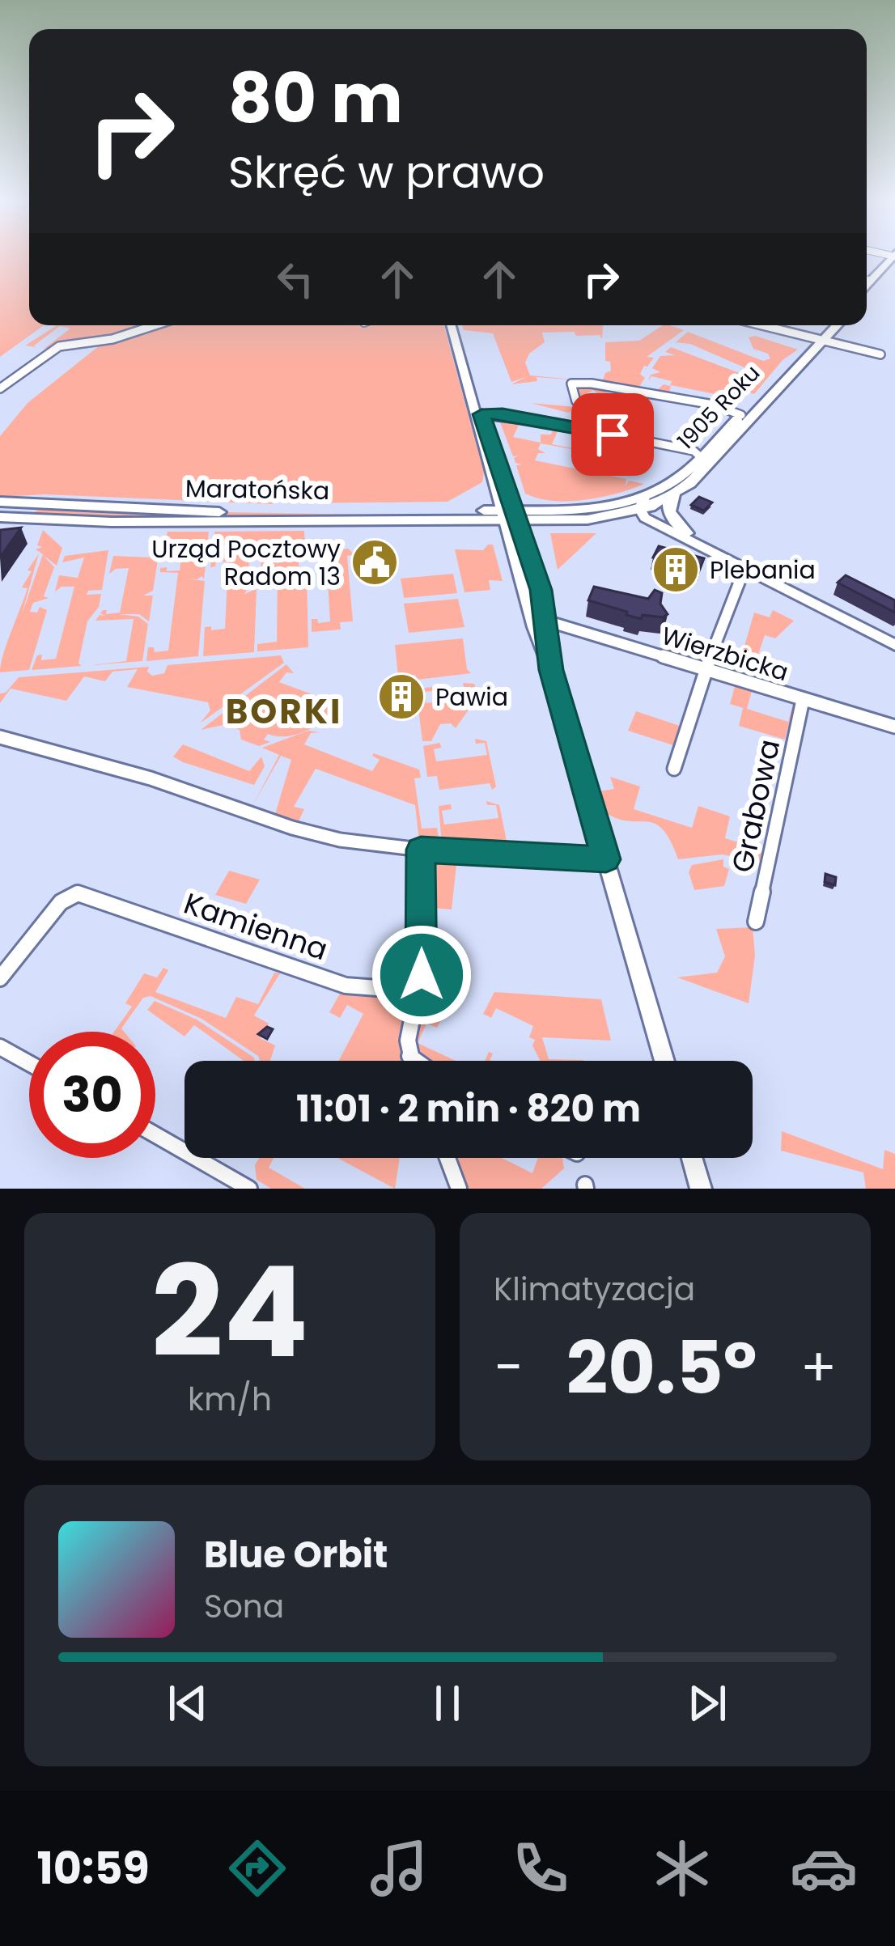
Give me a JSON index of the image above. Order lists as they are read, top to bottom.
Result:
{
  "streets": {
    "main road": ["1905 Roku", "Maratońska"],
    "street": ["Wierzbicka", "Grabowa", "Kamienna"]
  },
  "crossings": [
    ["1905 Roku", "Maratońska"],
    ["Wierzbicka", "Grabowa"]
  ],
  "districts": ["BORKI"],
  "places": {
    "public building": ["Urząd Pocztowy Radom 13"],
    "building": ["Plebania", "Pawia"]
  },
  "page": {
    "turn": ["80 m", "Skręć w prawo"],
    "limit": "30",
    "trip": "11:01 · 2 min · 820 m",
    "tile": [
      ["24", "km/h"],
      "Klimatyzacja"
    ],
    "heat": ["−", "20.5°", "+"],
    "song": ["Blue Orbit", "Sona"],
    "tabs": "10:59"
  }
}
